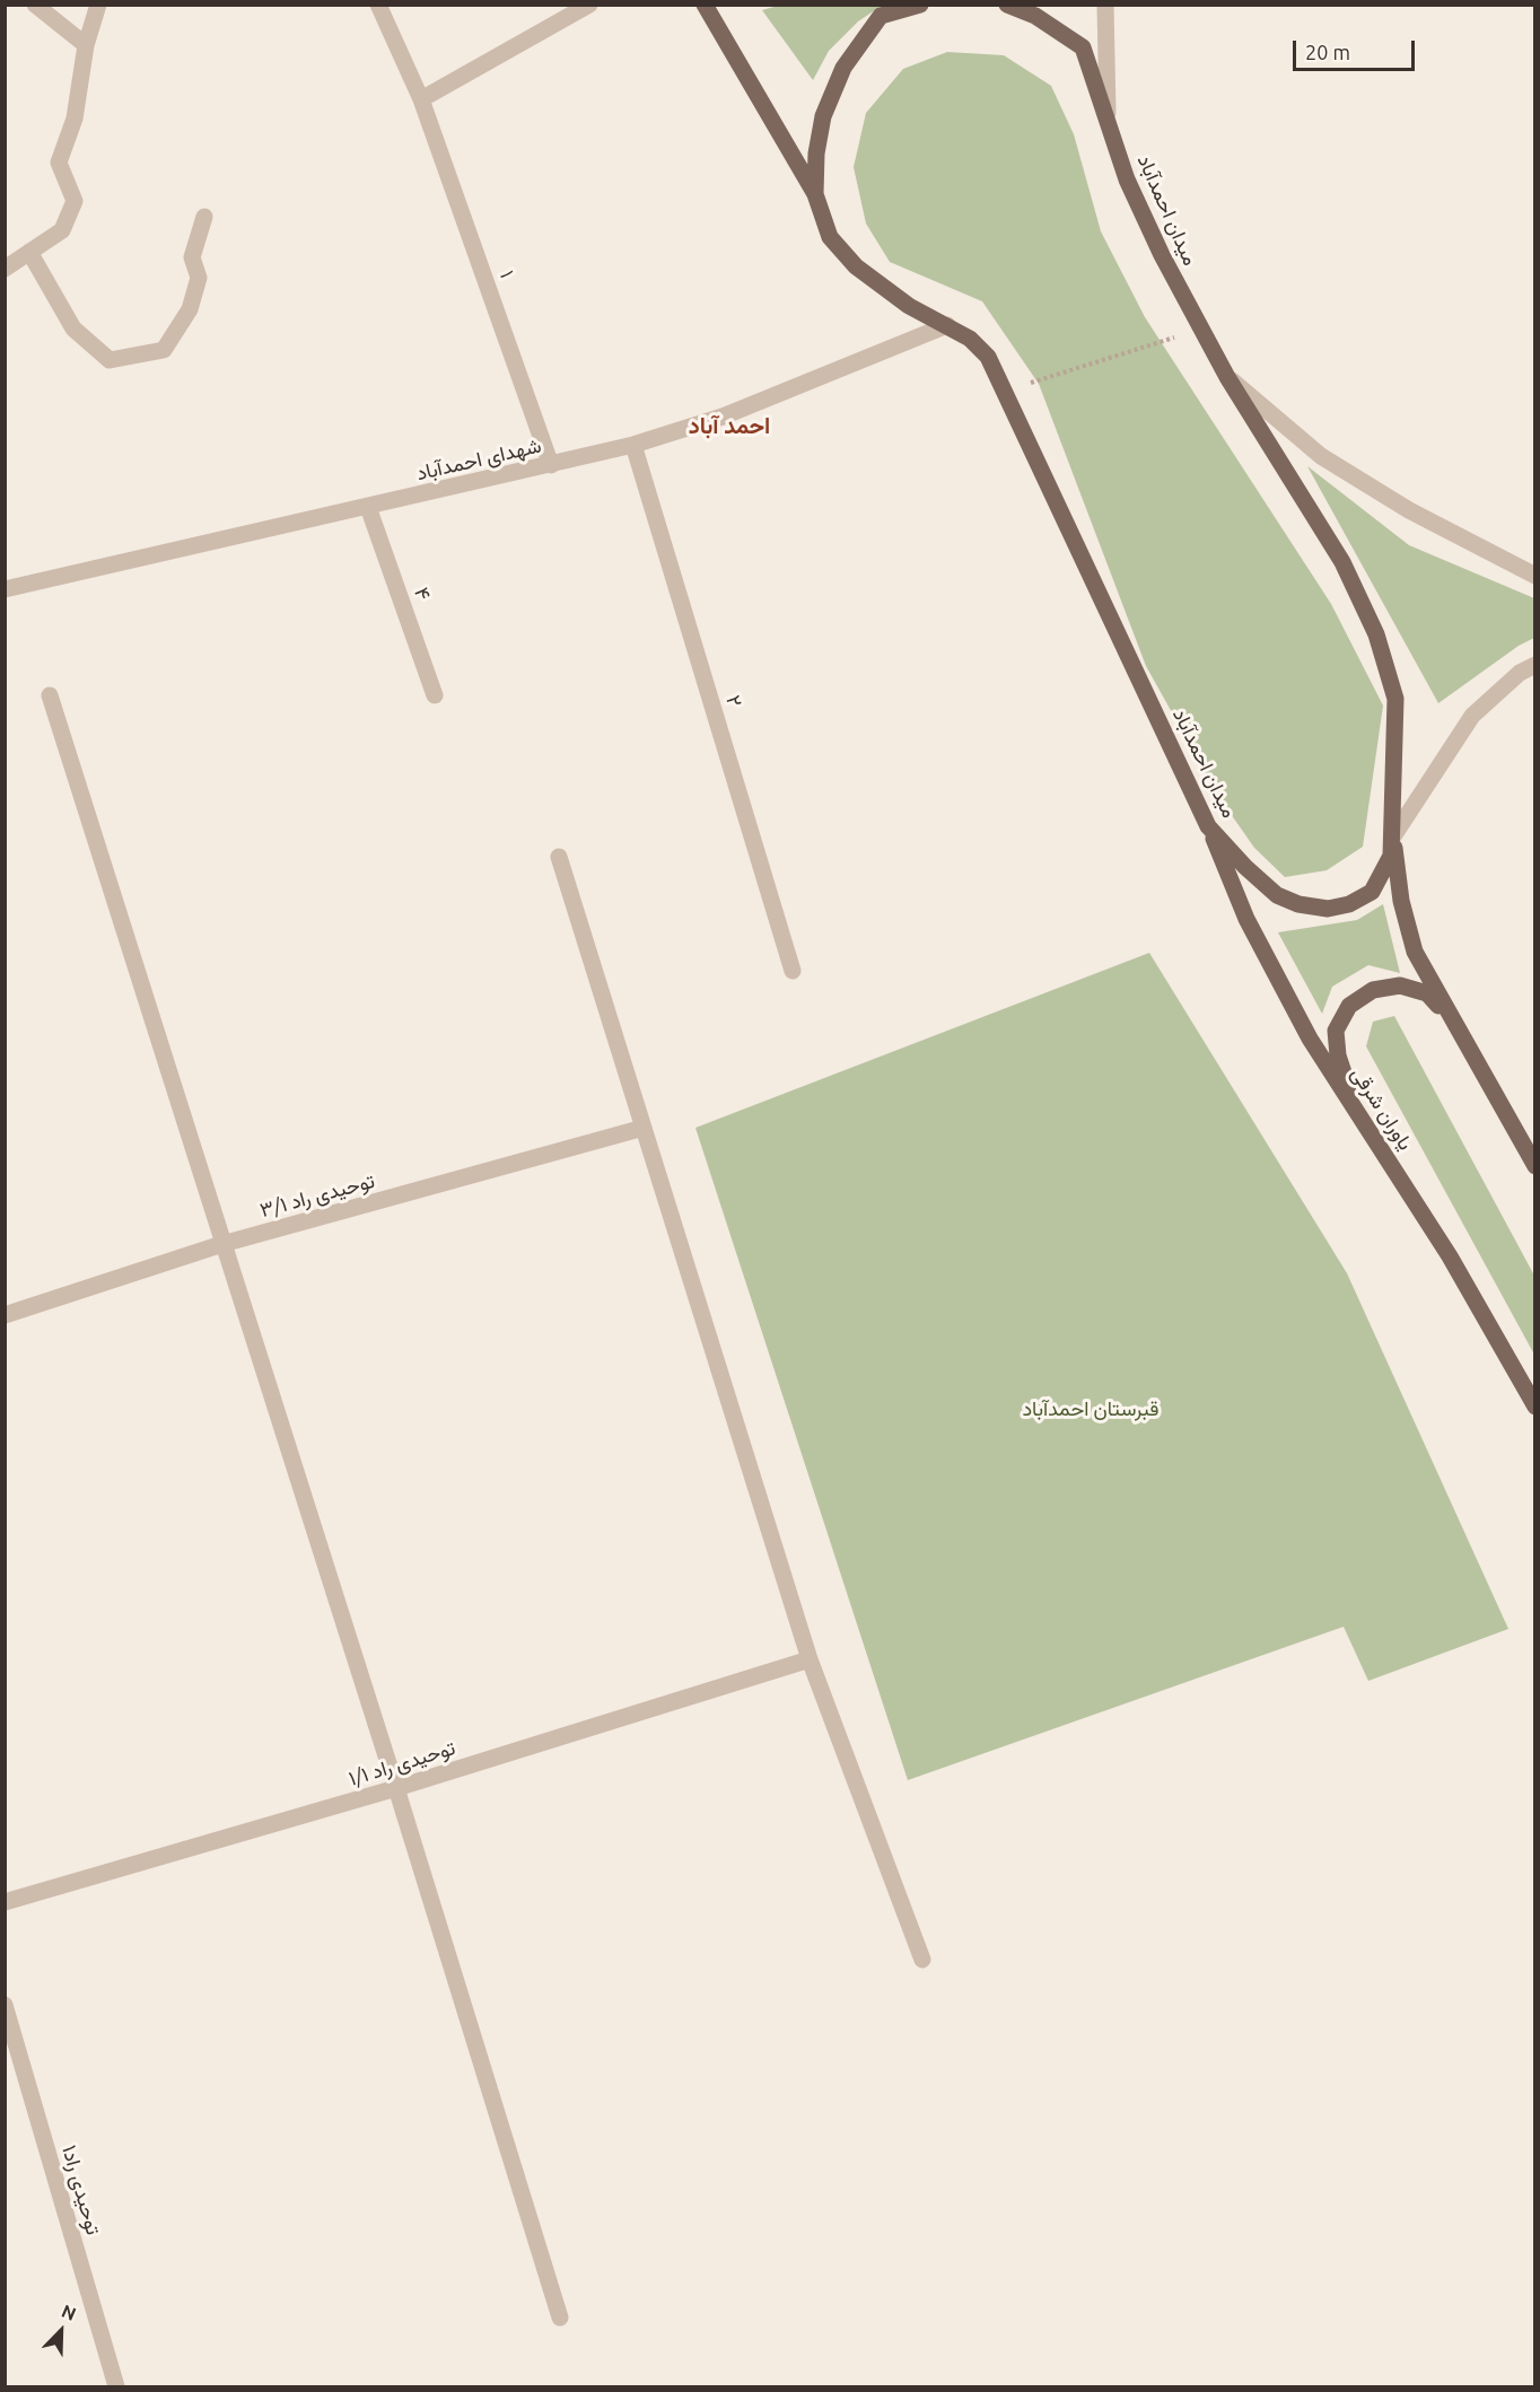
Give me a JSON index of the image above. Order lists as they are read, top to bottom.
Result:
{
  "streets": {
    "main road": ["میدان احمدآباد", "یاوران شرقی"],
    "street": [
      "۱",
      "شهدای احمدآباد",
      "۴",
      "۲",
      "۳/۱ توحیدی راد",
      "۱/۱ توحیدی راد",
      "توحیدی راد۱"
    ]
  },
  "crossings": [
    ["میدان احمدآباد", "شهدای احمدآباد"],
    ["میدان احمدآباد", "یاوران شرقی"],
    ["۱", "شهدای احمدآباد"],
    ["شهدای احمدآباد", "۴"],
    ["شهدای احمدآباد", "۲"]
  ],
  "districts": ["احمد آباد"],
  "parks": ["قبرستان احمدآباد"],
  "scale_bar": "20 m",
  "north": "top right"
}
